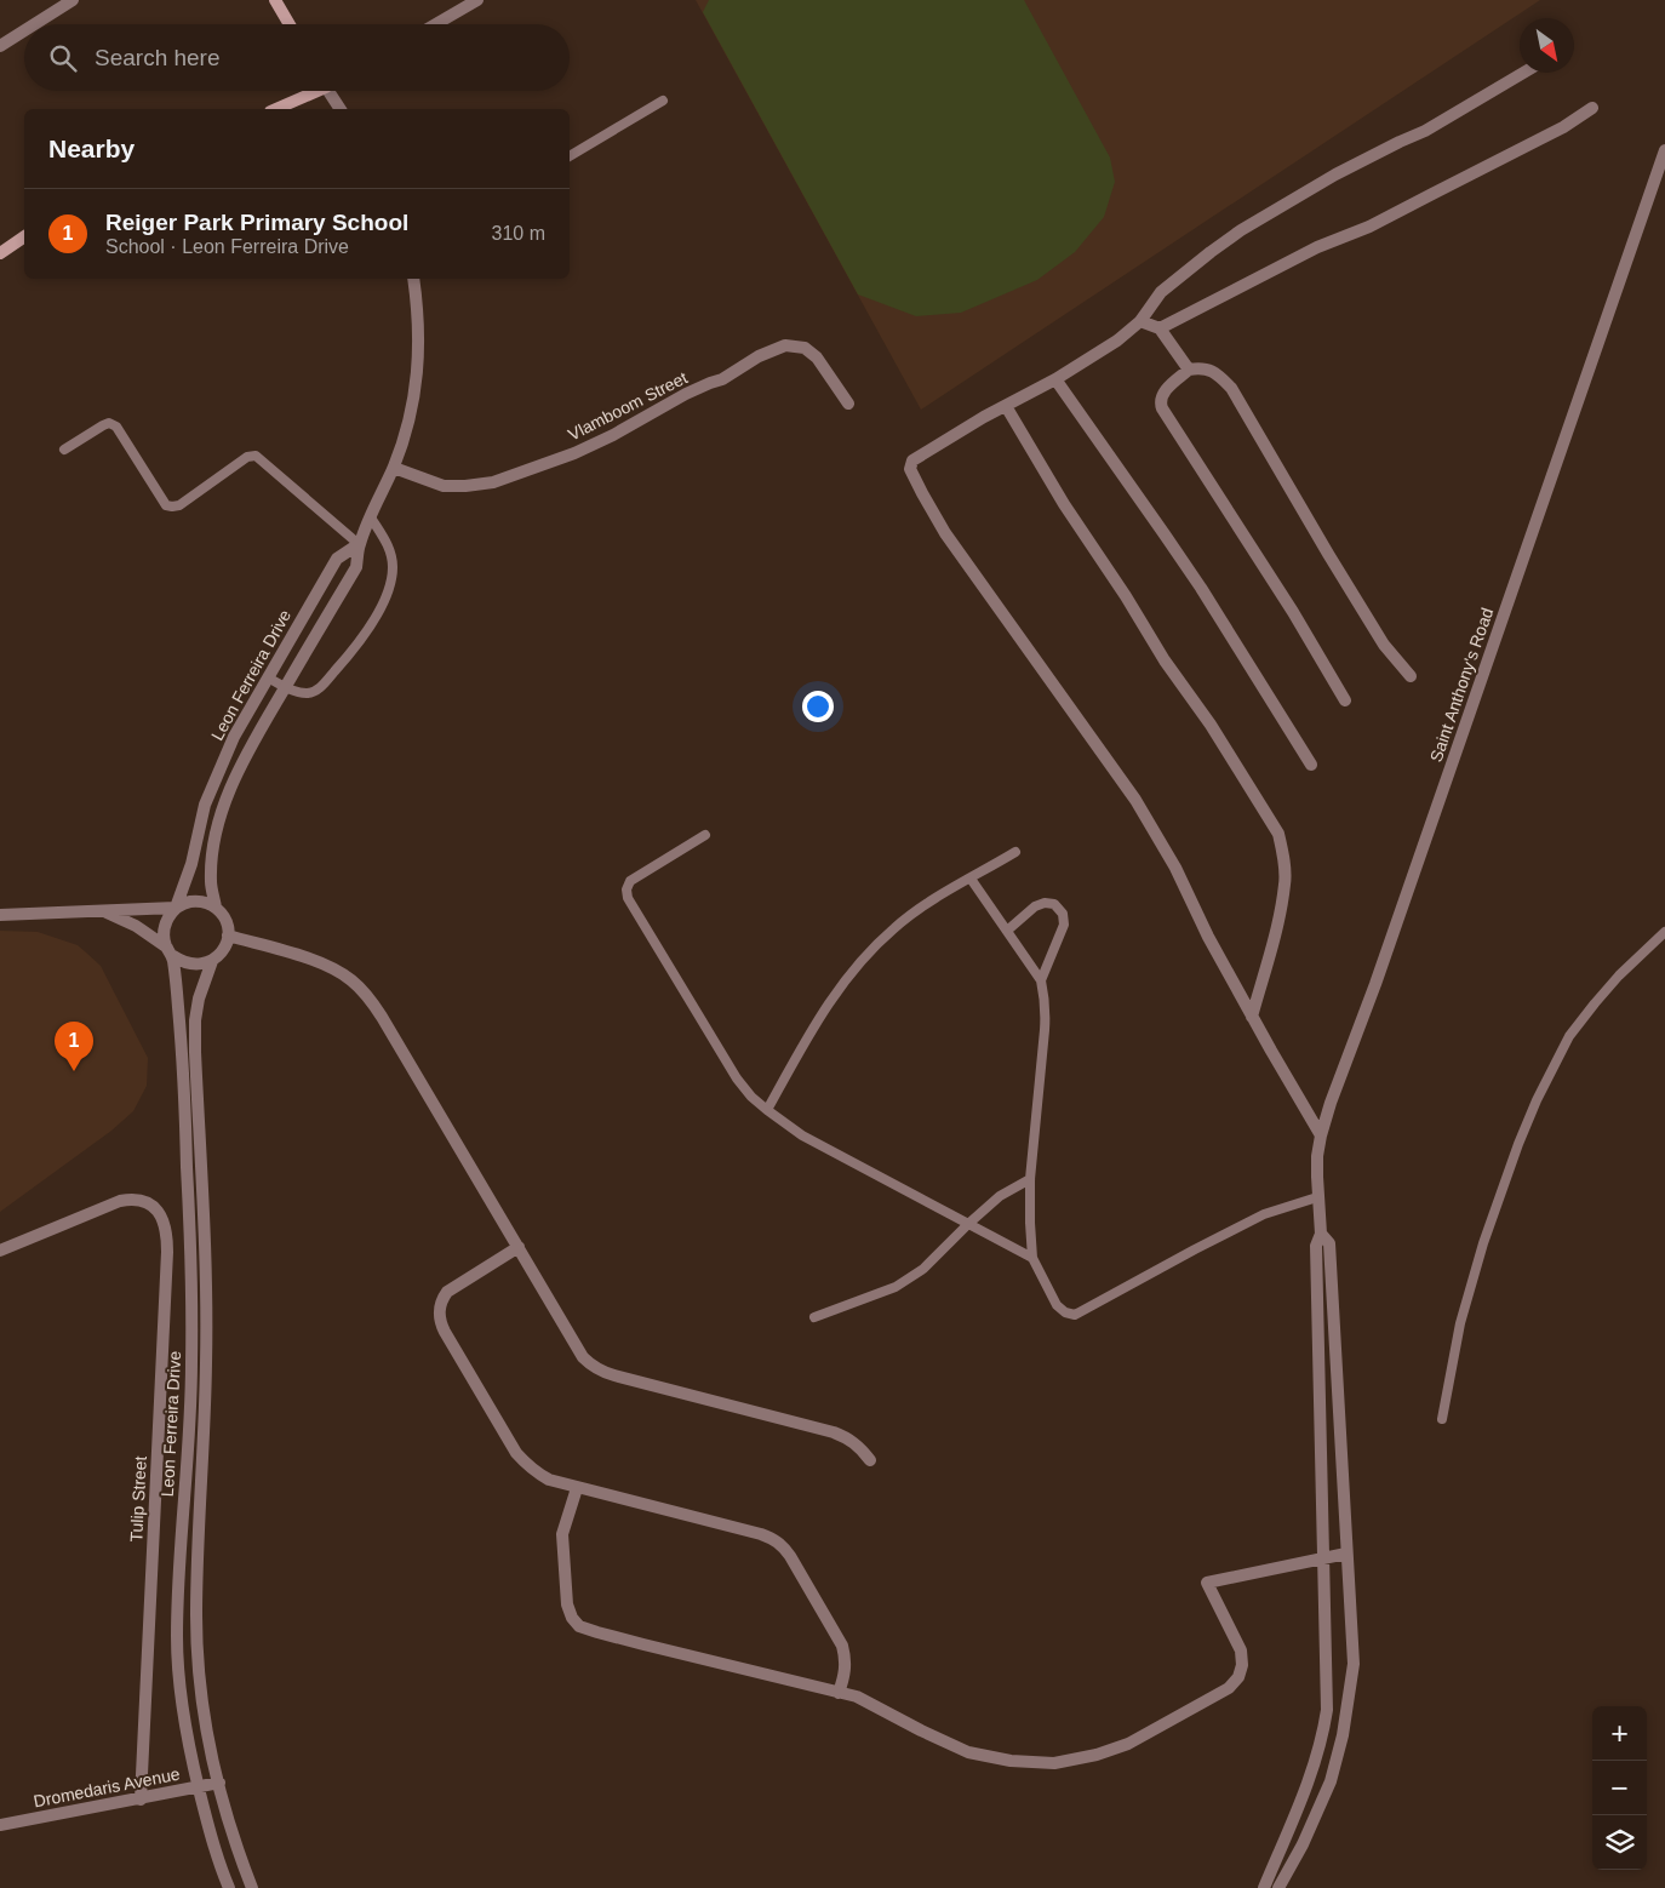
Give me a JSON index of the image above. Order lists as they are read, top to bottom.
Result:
{
  "streets": {
    "street": [
      "Vlamboom Street",
      "Leon Ferreira Drive",
      "Saint Anthony's Road",
      "Tulip Street",
      "Dromedaris Avenue"
    ]
  },
  "crossings": [
    ["Vlamboom Street", "Leon Ferreira Drive"],
    ["Leon Ferreira Drive", "Dromedaris Avenue"],
    ["Tulip Street", "Dromedaris Avenue"]
  ],
  "north": "bottom right",
  "page": {
    "search": "Search here",
    "heading": "Nearby",
    "list": [
      {
        "mark": "1",
        "name": "Reiger Park Primary School",
        "note": "School · Leon Ferreira Drive",
        "value": "310 m"
      }
    ],
    "pins": "1",
    "map_buttons": ["+", "−"]
  }
}
